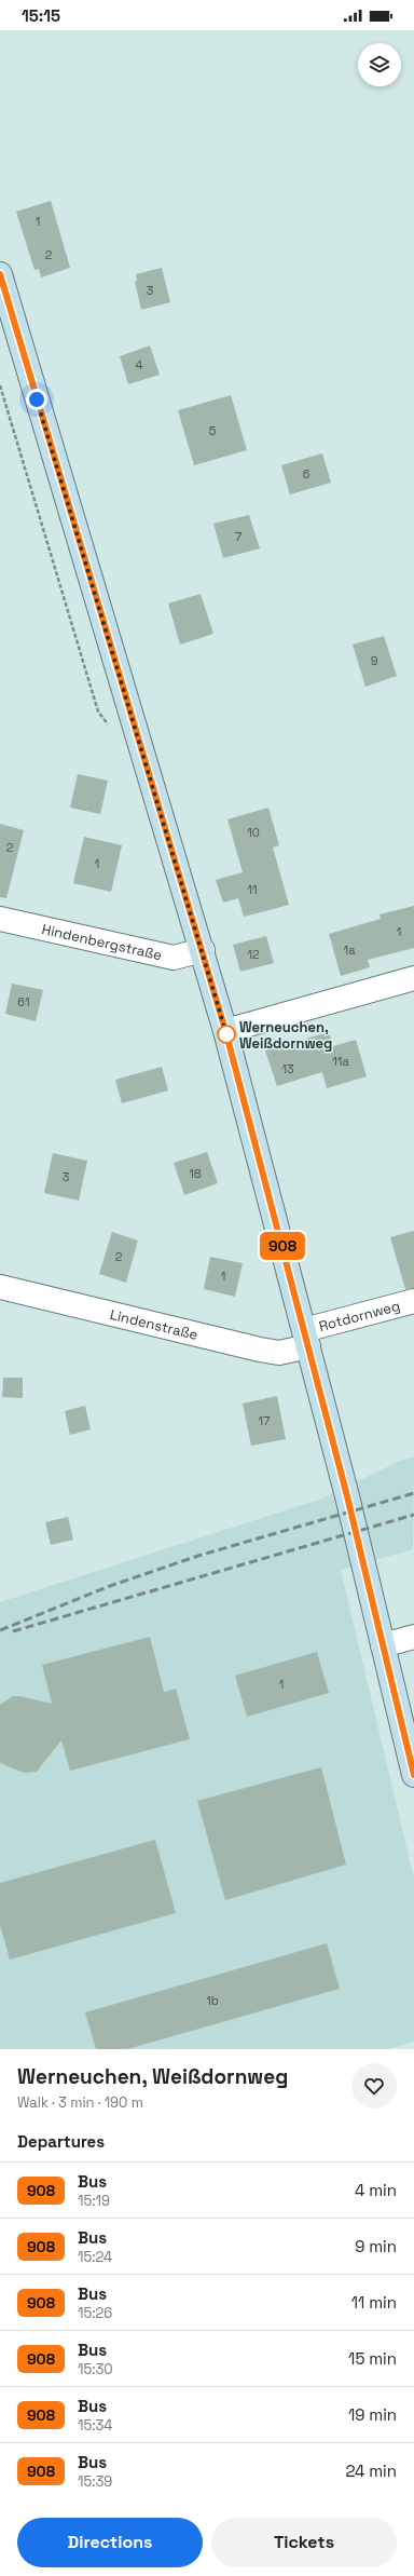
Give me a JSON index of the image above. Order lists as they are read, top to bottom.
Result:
{
  "streets": {
    "street": ["Hindenbergstraße", "Rotdornweg", "Lindenstraße"]
  },
  "crossings": [
    ["Rotdornweg", "Lindenstraße"]
  ],
  "places": ["Werneuchen, Weißdornweg"],
  "lines": ["bus line 908"],
  "house_numbers": [
    "1",
    "2",
    "3",
    "4",
    "5",
    "6",
    "7",
    "9",
    "10",
    "2",
    "1",
    "11",
    "1",
    "1a",
    "12",
    "61",
    "11a",
    "13",
    "18",
    "3",
    "2",
    "1",
    "17",
    "1",
    "1b"
  ],
  "page": {
    "status": "15:15",
    "on_map": "908",
    "heading": [
      ["Werneuchen, Weißdornweg", "Walk · 3 min · 190 m"],
      "Departures"
    ],
    "list": [
      {
        "mark": "908",
        "name": "Bus",
        "note": "15:19",
        "value": "4 min"
      },
      {
        "mark": "908",
        "name": "Bus",
        "note": "15:24",
        "value": "9 min"
      },
      {
        "mark": "908",
        "name": "Bus",
        "note": "15:26",
        "value": "11 min"
      },
      {
        "mark": "908",
        "name": "Bus",
        "note": "15:30",
        "value": "15 min"
      },
      {
        "mark": "908",
        "name": "Bus",
        "note": "15:34",
        "value": "19 min"
      },
      {
        "mark": "908",
        "name": "Bus",
        "note": "15:39",
        "value": "24 min"
      }
    ],
    "buttons": ["Directions", "Tickets"]
  }
}
